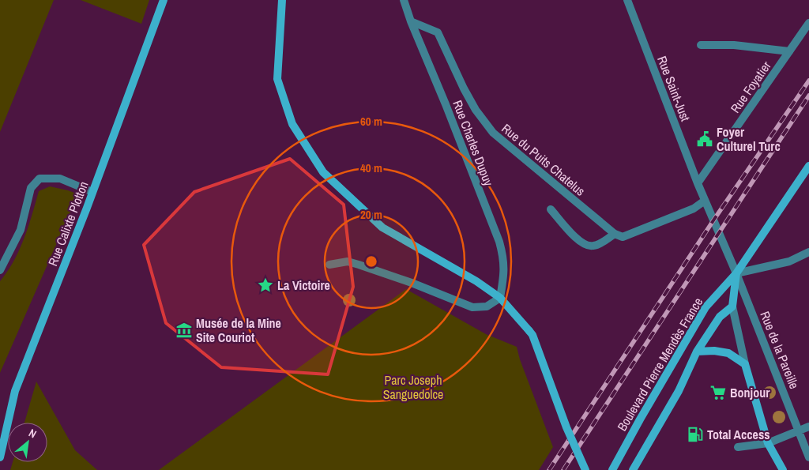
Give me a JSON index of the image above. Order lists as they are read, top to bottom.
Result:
{
  "streets": {
    "main road": ["Rue Calixte Plotton", "Boulevard Pierre Mendès France"],
    "street": [
      "Rue Foyatier",
      "Rue Saint-Just",
      "Rue Charles Dupuy",
      "Rue du Puits Chatelus",
      "Rue de la Pareille"
    ]
  },
  "crossings": [
    ["Rue Foyatier", "Rue Saint-Just"],
    ["Rue Saint-Just", "Rue de la Pareille"],
    ["Rue Saint-Just", "Boulevard Pierre Mendès France"],
    ["Rue Charles Dupuy", "Rue du Puits Chatelus"],
    ["Rue de la Pareille", "Boulevard Pierre Mendès France"]
  ],
  "parks": ["Parc Joseph Sanguedolce"],
  "places": {
    "public building": ["Foyer Culturel Turc"],
    "place": ["La Victoire"],
    "museum": ["Musée de la Mine Site Couriot"],
    "supermarket": ["Bonjour"],
    "fuel station": ["Total Access"]
  },
  "north": "top right",
  "rings": ["60 m", "40 m", "20 m"]
}
